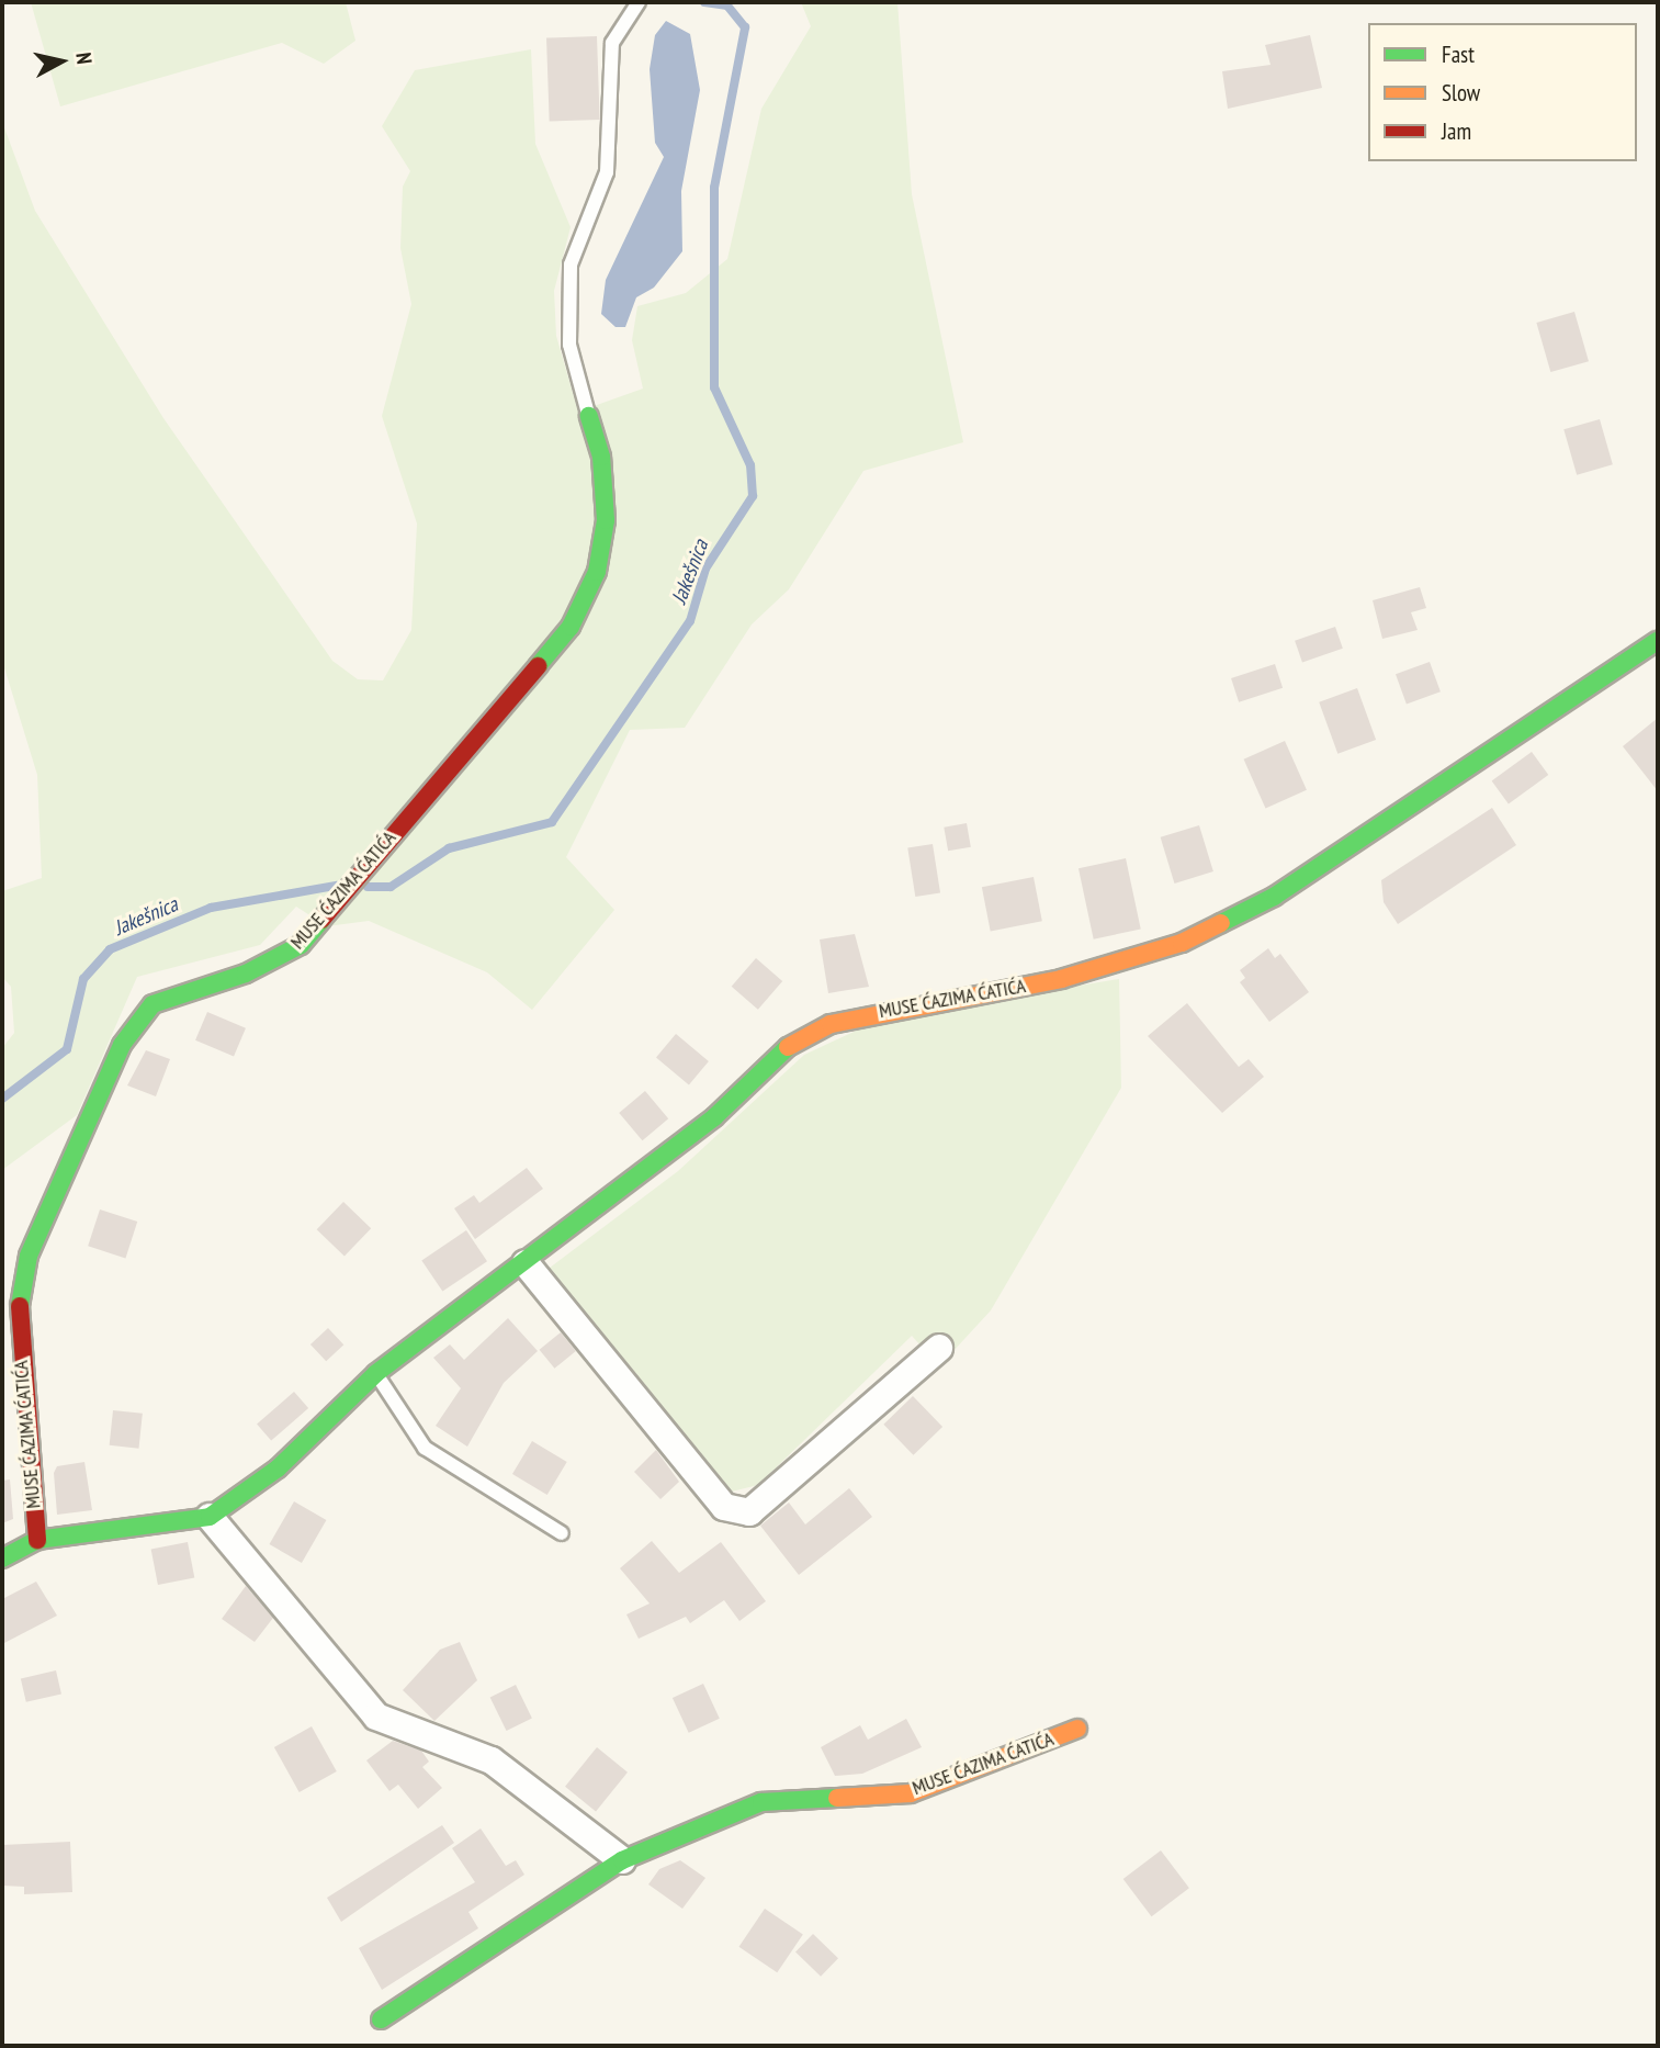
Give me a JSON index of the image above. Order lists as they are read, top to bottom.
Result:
{
  "streets": {
    "street": ["MUSE ĆAZIMA ĆATIĆA"]
  },
  "water": ["Jakešnica"],
  "legend": ["Fast", "Slow", "Jam"],
  "north": "right"
}
